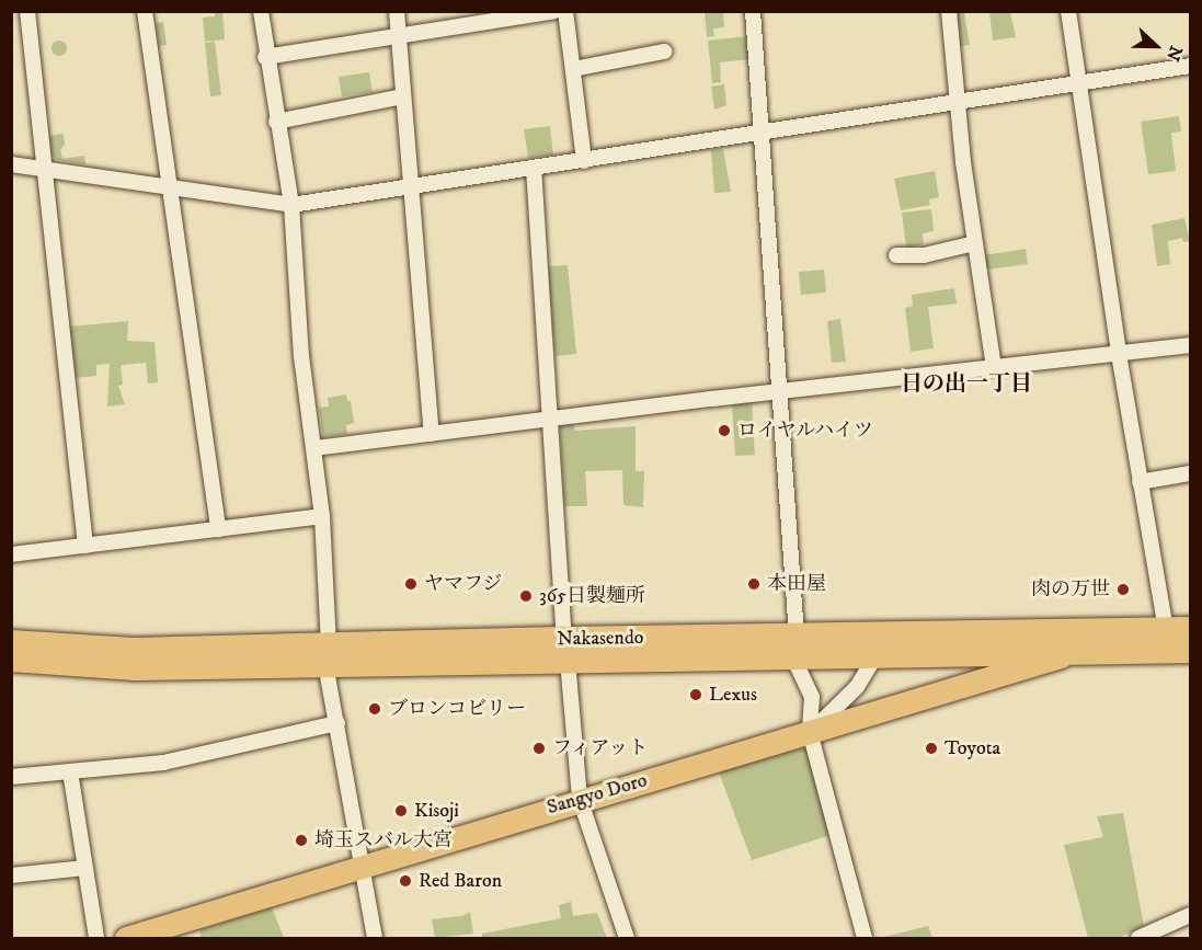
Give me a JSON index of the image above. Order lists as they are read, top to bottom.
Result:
{
  "streets": {
    "highway": ["Nakasendo"],
    "main road": ["Sangyo Doro"]
  },
  "crossings": [
    ["Nakasendo", "Sangyo Doro"]
  ],
  "districts": ["日の出一丁目"],
  "places": [
    "ロイヤルハイツ",
    "ヤマフジ",
    "本田屋",
    "肉の万世",
    "365日製麺所",
    "Lexus",
    "ブロンコビリー",
    "フィアット",
    "Toyota",
    "Kisoji",
    "埼玉スバル大宮",
    "Red Baron"
  ],
  "north": "right"
}
